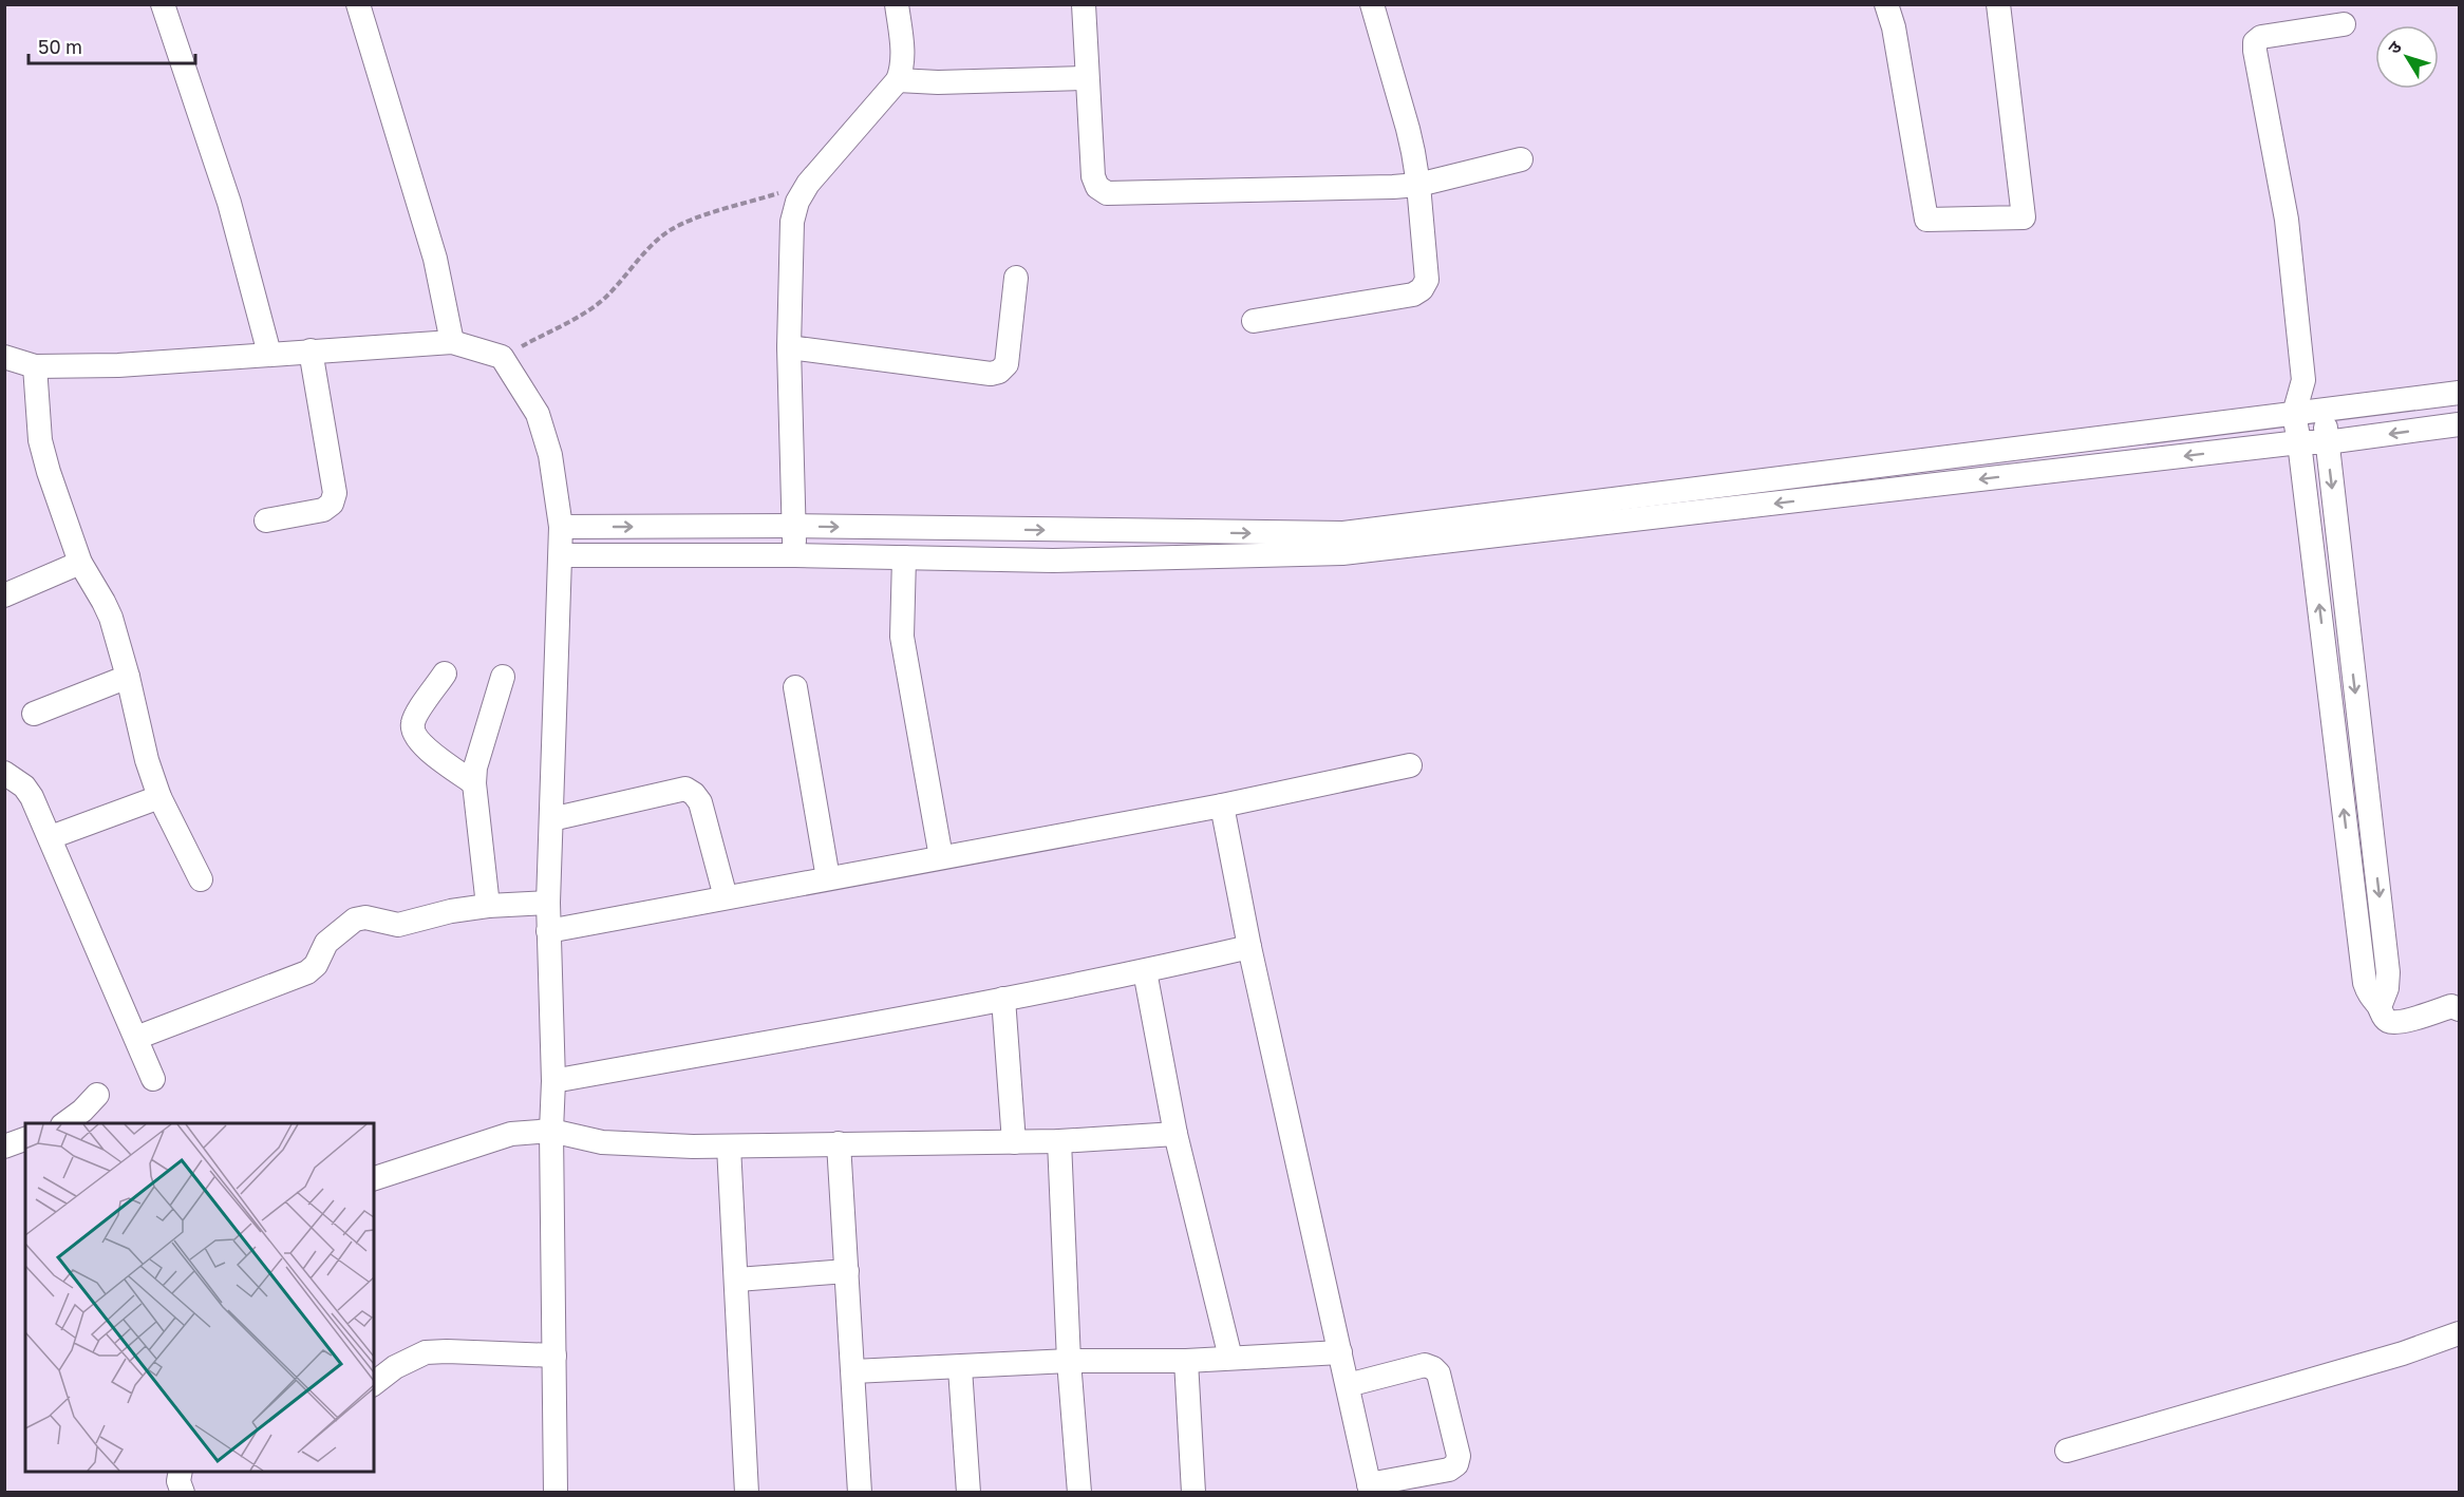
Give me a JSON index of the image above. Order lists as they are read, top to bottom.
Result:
{
  "scale_bar": "50 m",
  "north": "top left"
}
